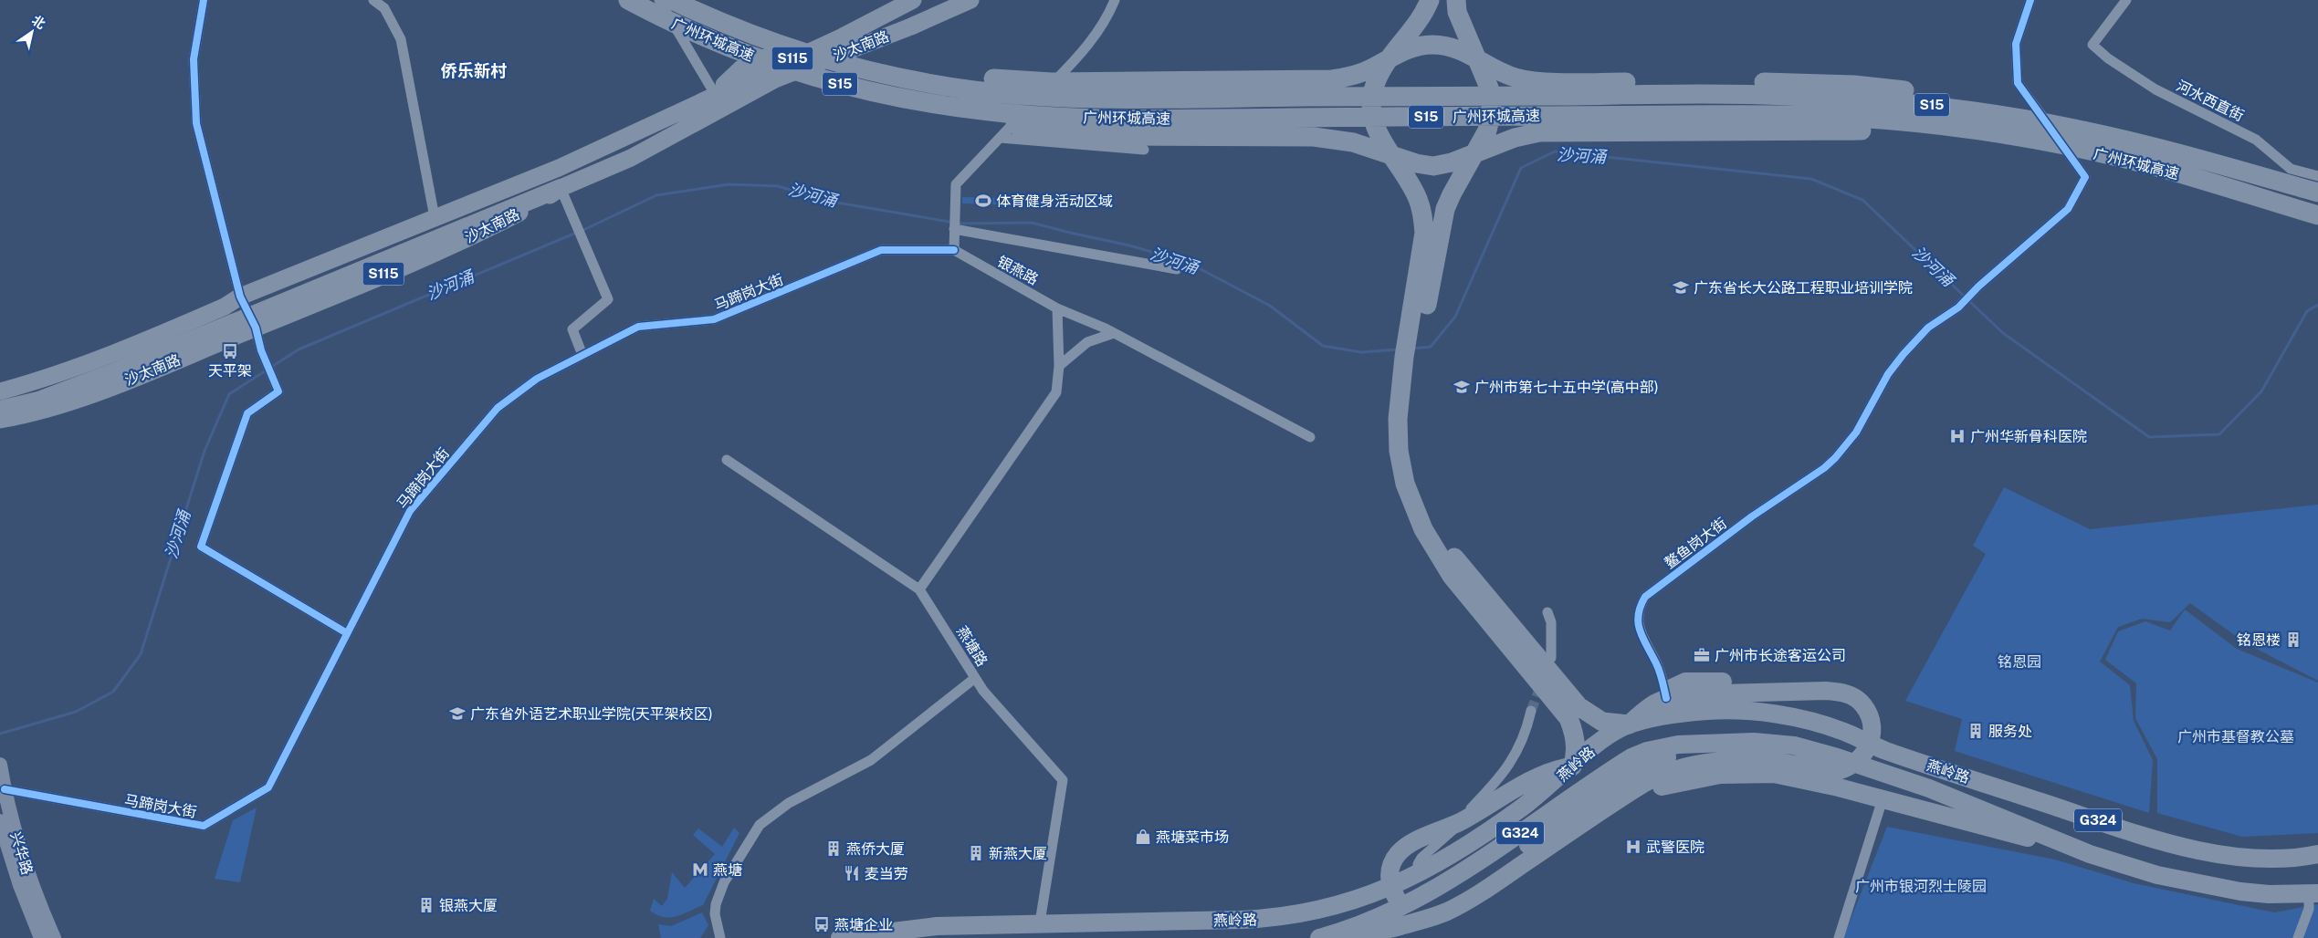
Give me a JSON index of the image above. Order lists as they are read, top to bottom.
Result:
{
  "streets": {
    "highway": [
      "广州环城高速",
      "S15",
      "燕岭路",
      "G324"
    ],
    "main road": ["沙太南路", "S115", "兴华路"],
    "street": [
      "河水西直街",
      "银燕路",
      "马蹄岗大街",
      "鳌鱼岗大街",
      "燕塘路"
    ]
  },
  "crossings": [
    ["银燕路", "马蹄岗大街"],
    ["马蹄岗大街", "兴华路"],
    ["燕塘路", "燕岭路"]
  ],
  "districts": ["侨乐新村"],
  "water": ["沙河涌"],
  "parks": ["铭恩园", "广州市基督教公墓", "广州市银河烈士陵园"],
  "places": {
    "sports": ["体育健身活动区域"],
    "school or university": ["广东省长大公路工程职业培训学院", "广州市第七十五中学(高中部)", "广东省外语艺术职业学院(天平架校区)"],
    "bus stop": ["天平架", "燕塘企业"],
    "hospital": ["广州华新骨科医院", "武警医院"],
    "building": [
      "铭恩楼",
      "服务处",
      "燕侨大厦",
      "新燕大厦",
      "银燕大厦"
    ],
    "office": ["广州市长途客运公司"],
    "shop": ["燕塘菜市场"],
    "metro station": ["燕塘"],
    "restaurant": ["麦当劳"]
  },
  "north": "top right"
}
